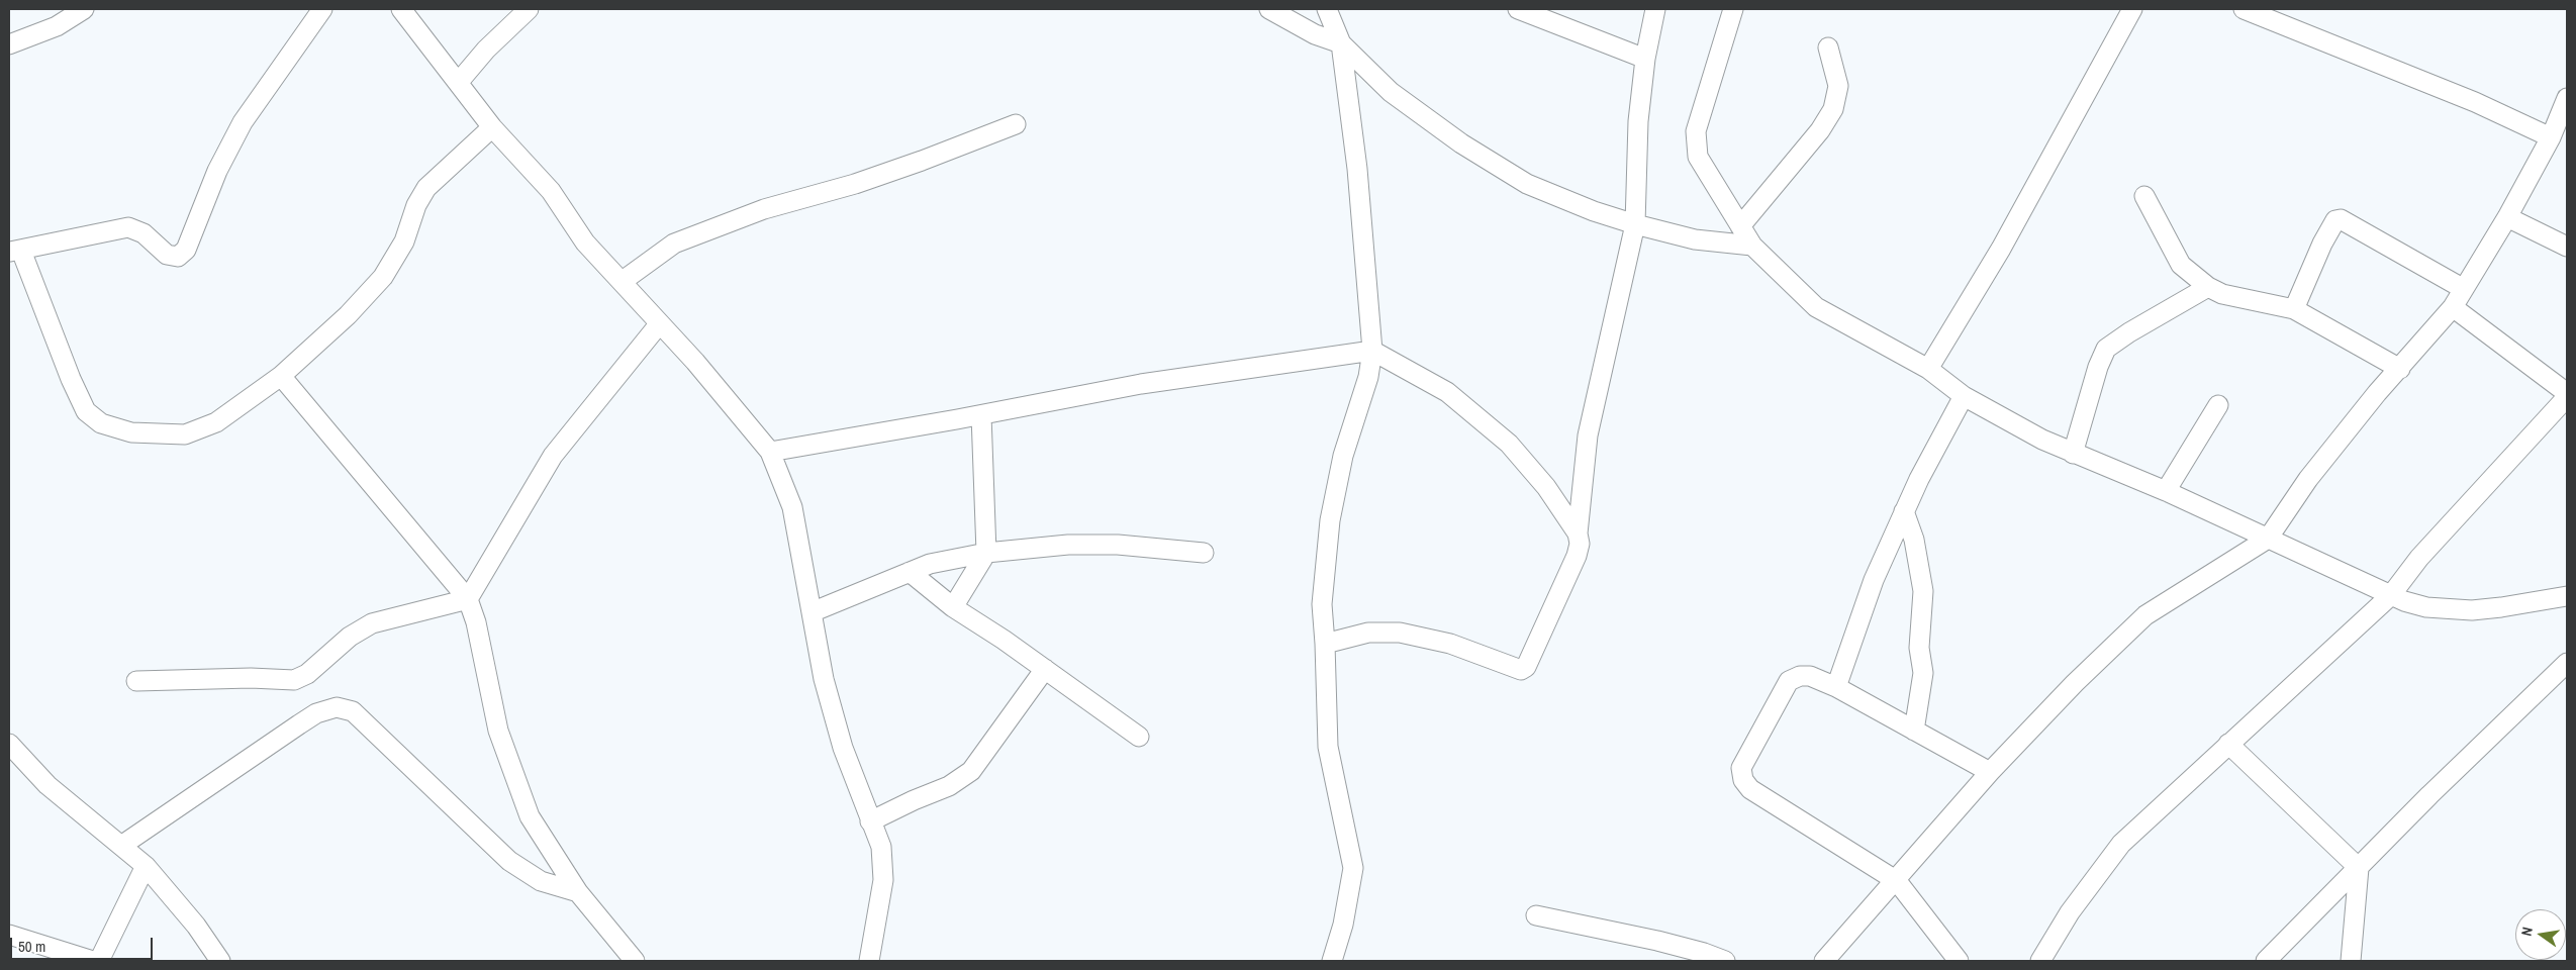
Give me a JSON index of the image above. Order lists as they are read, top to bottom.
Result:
{
  "scale_bar": "50 m",
  "north": "left"
}
